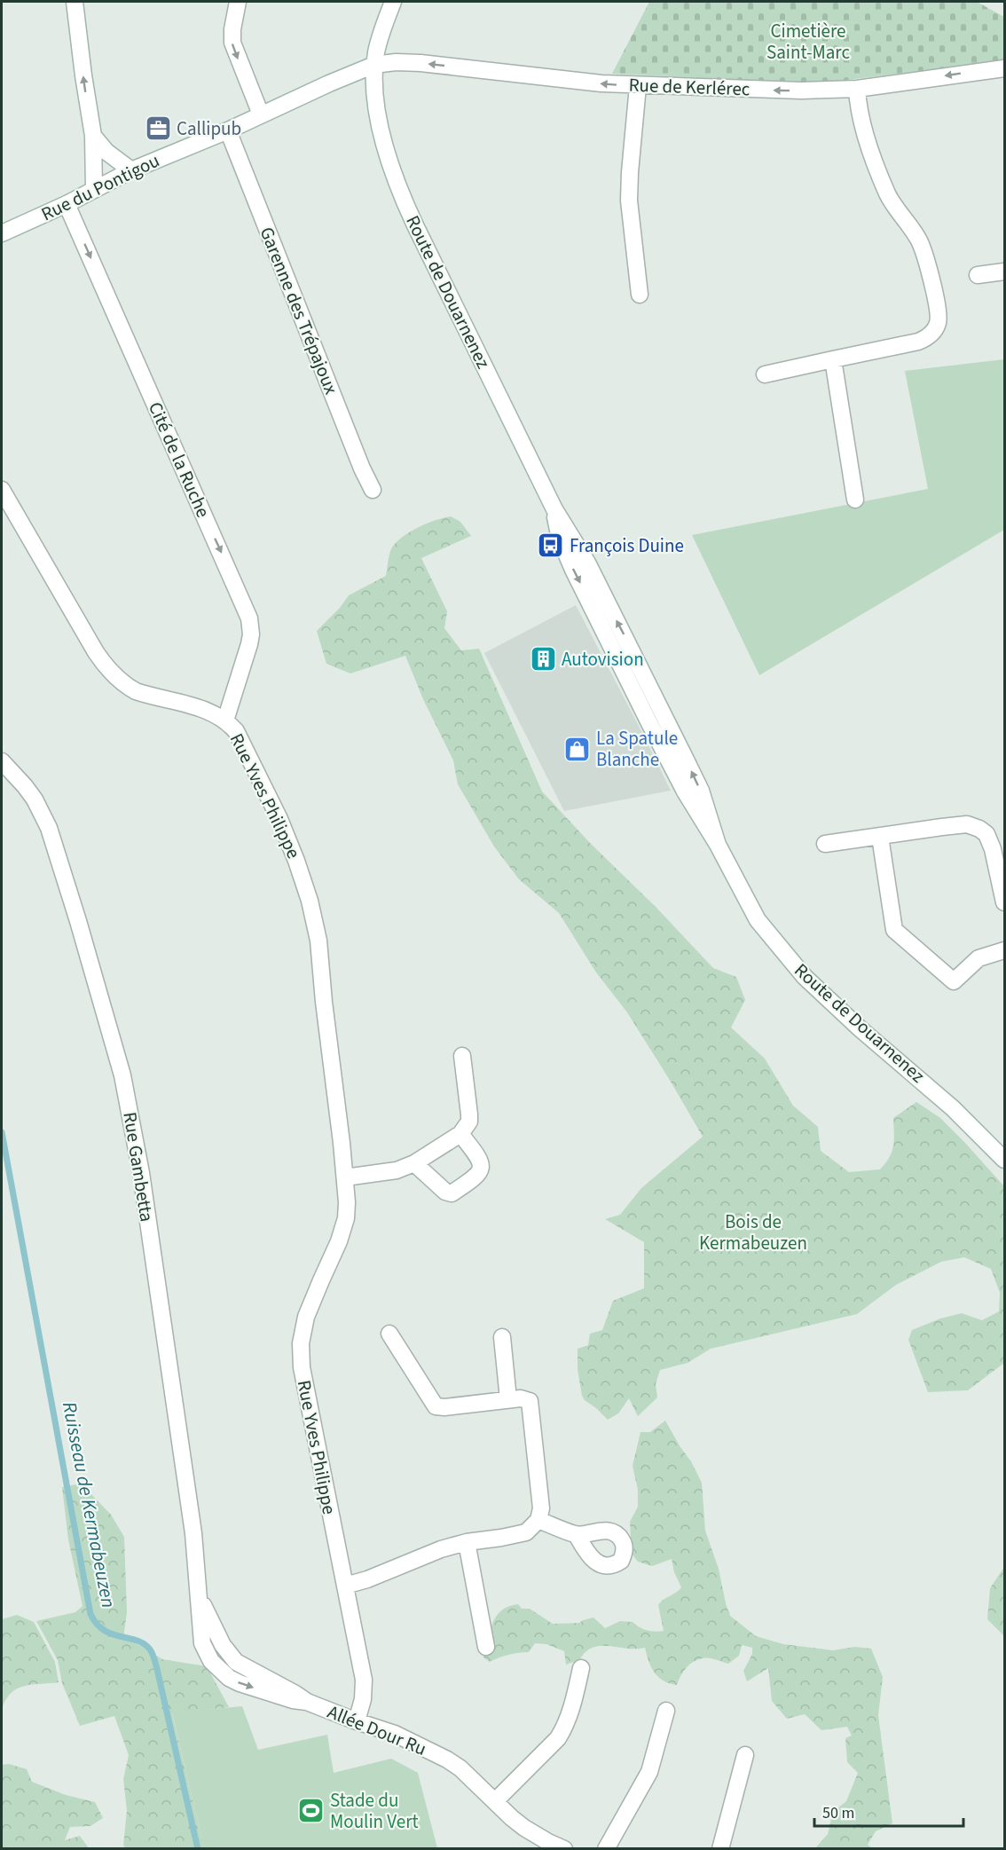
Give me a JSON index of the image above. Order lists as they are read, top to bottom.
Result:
{
  "streets": {
    "street": [
      "Rue de Kerlérec",
      "Rue du Pontigou",
      "Route de Douarnenez",
      "Garenne des Trépajoux",
      "Cité de la Ruche",
      "Rue Yves Philippe",
      "Rue Gambetta",
      "Allée Dour Ru"
    ]
  },
  "crossings": [
    ["Rue de Kerlérec", "Rue du Pontigou"],
    ["Rue de Kerlérec", "Route de Douarnenez"],
    ["Rue du Pontigou", "Route de Douarnenez"],
    ["Rue du Pontigou", "Garenne des Trépajoux"],
    ["Rue du Pontigou", "Cité de la Ruche"],
    ["Cité de la Ruche", "Rue Yves Philippe"],
    ["Rue Yves Philippe", "Allée Dour Ru"],
    ["Rue Gambetta", "Allée Dour Ru"]
  ],
  "one_way": ["Rue de Kerlérec", "Cité de la Ruche"],
  "water": ["Ruisseau de Kermabeuzen"],
  "parks": ["Cimetière Saint-Marc", "Bois de Kermabeuzen"],
  "places": {
    "office": ["Callipub"],
    "bus stop": ["François Duine"],
    "building": ["Autovision"],
    "shop": ["La Spatule Blanche"],
    "sports": ["Stade du Moulin Vert"]
  },
  "scale_bar": "50 m"
}
